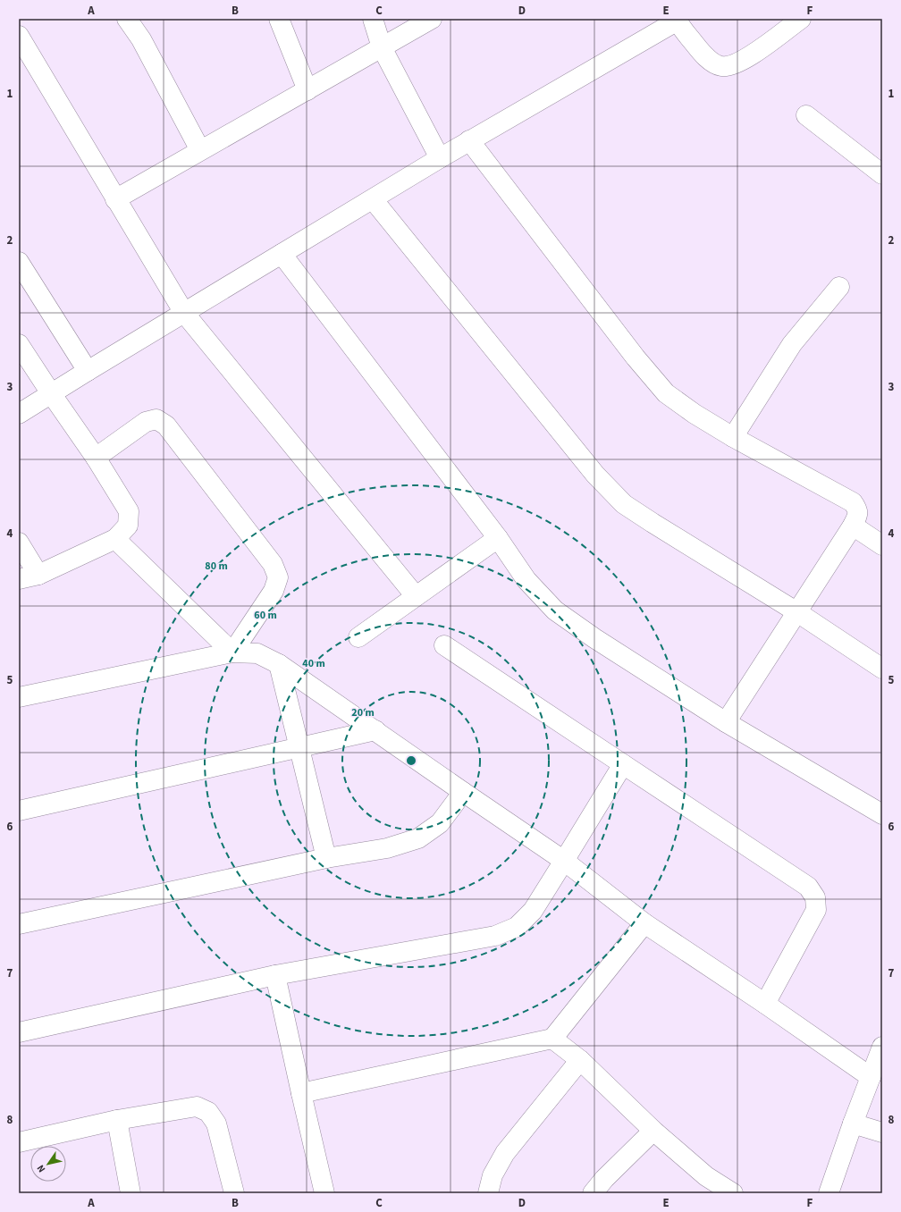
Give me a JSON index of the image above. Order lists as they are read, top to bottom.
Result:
{
  "north": "bottom left",
  "grid": {
    "columns": [
      "A",
      "B",
      "C",
      "D",
      "E",
      "F"
    ],
    "rows": [
      "1",
      "2",
      "3",
      "4",
      "5",
      "6",
      "7",
      "8"
    ]
  },
  "rings": [
    "80 m",
    "60 m",
    "40 m",
    "20 m"
  ]
}
